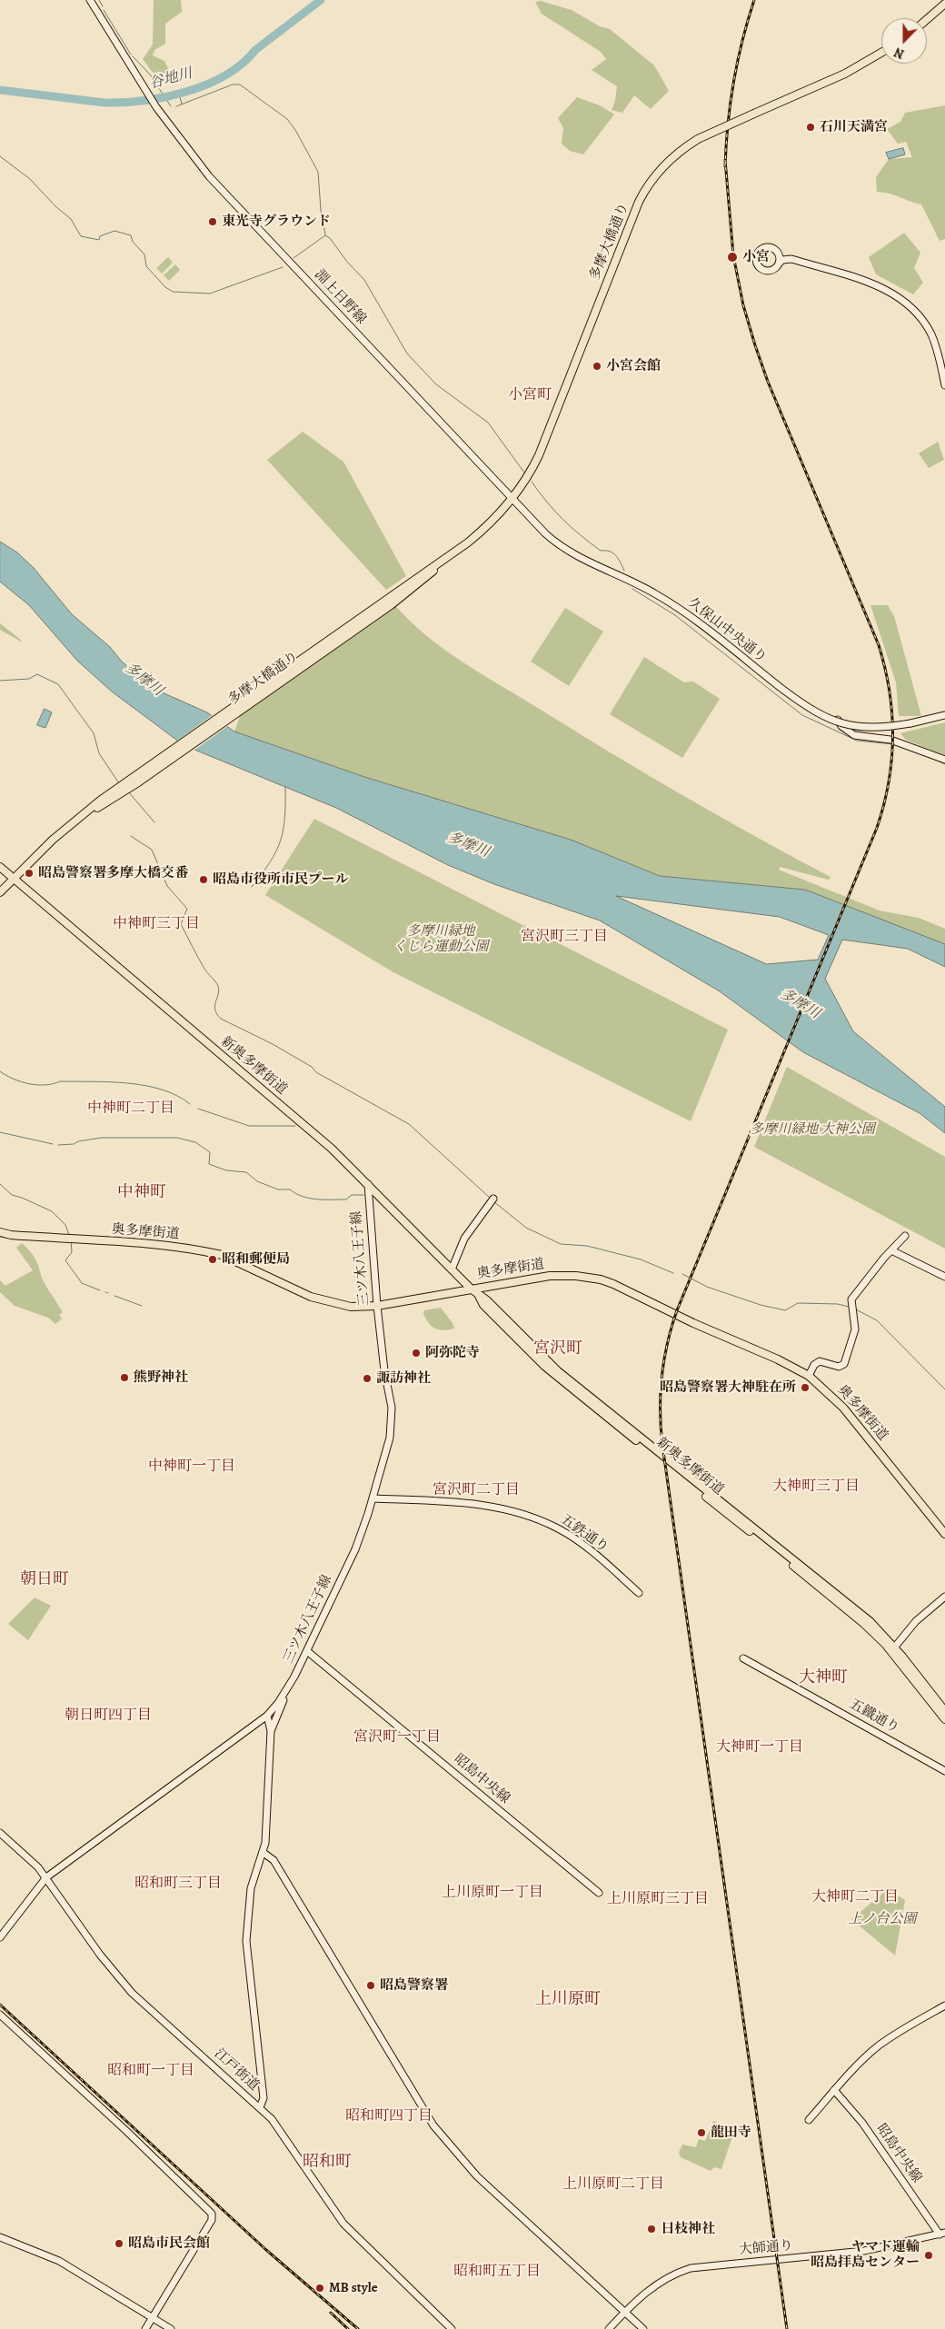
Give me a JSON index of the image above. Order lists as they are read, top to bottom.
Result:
{
  "streets": {
    "main road": ["多摩大橋通り", "新奥多摩街道", "奥多摩街道"],
    "street": [
      "淵上日野線",
      "久保山中央通り",
      "三ツ木八王子線",
      "五鉄通り",
      "五鐵通り",
      "昭島中央線",
      "江戸街道",
      "大師通り"
    ]
  },
  "crossings": [
    ["多摩大橋通り", "淵上日野線"],
    ["多摩大橋通り", "久保山中央通り"],
    ["多摩大橋通り", "新奥多摩街道"],
    ["淵上日野線", "久保山中央通り"],
    ["新奥多摩街道", "奥多摩街道"],
    ["新奥多摩街道", "三ツ木八王子線"],
    ["奥多摩街道", "三ツ木八王子線"],
    ["三ツ木八王子線", "五鉄通り"],
    ["三ツ木八王子線", "昭島中央線"],
    ["三ツ木八王子線", "江戸街道"],
    ["昭島中央線", "大師通り"]
  ],
  "districts": [
    "小宮町",
    "中神町三丁目",
    "宮沢町三丁目",
    "中神町二丁目",
    "中神町",
    "宮沢町",
    "中神町一丁目",
    "大神町三丁目",
    "宮沢町二丁目",
    "朝日町",
    "大神町",
    "朝日町四丁目",
    "宮沢町一丁目",
    "大神町一丁目",
    "昭和町三丁目",
    "上川原町一丁目",
    "大神町二丁目",
    "上川原町三丁目",
    "上川原町",
    "昭和町一丁目",
    "昭和町四丁目",
    "昭和町",
    "上川原町二丁目",
    "昭和町五丁目"
  ],
  "water": ["谷地川", "多摩川"],
  "parks": ["多摩川緑地 くじら運動公園", "多摩川緑地 大神公園", "上ノ台公園"],
  "places": [
    "石川天満宮",
    "東光寺グラウンド",
    "小宮",
    "小宮会館",
    "昭島警察署多摩大橋交番",
    "昭島市役所市民プール",
    "昭和郵便局",
    "阿弥陀寺",
    "熊野神社",
    "諏訪神社",
    "昭島警察署大神駐在所",
    "昭島警察署",
    "龍田寺",
    "日枝神社",
    "昭島市民会館",
    "ヤマト運輸 昭島拝島センター",
    "MB style"
  ],
  "north": "bottom"
}
